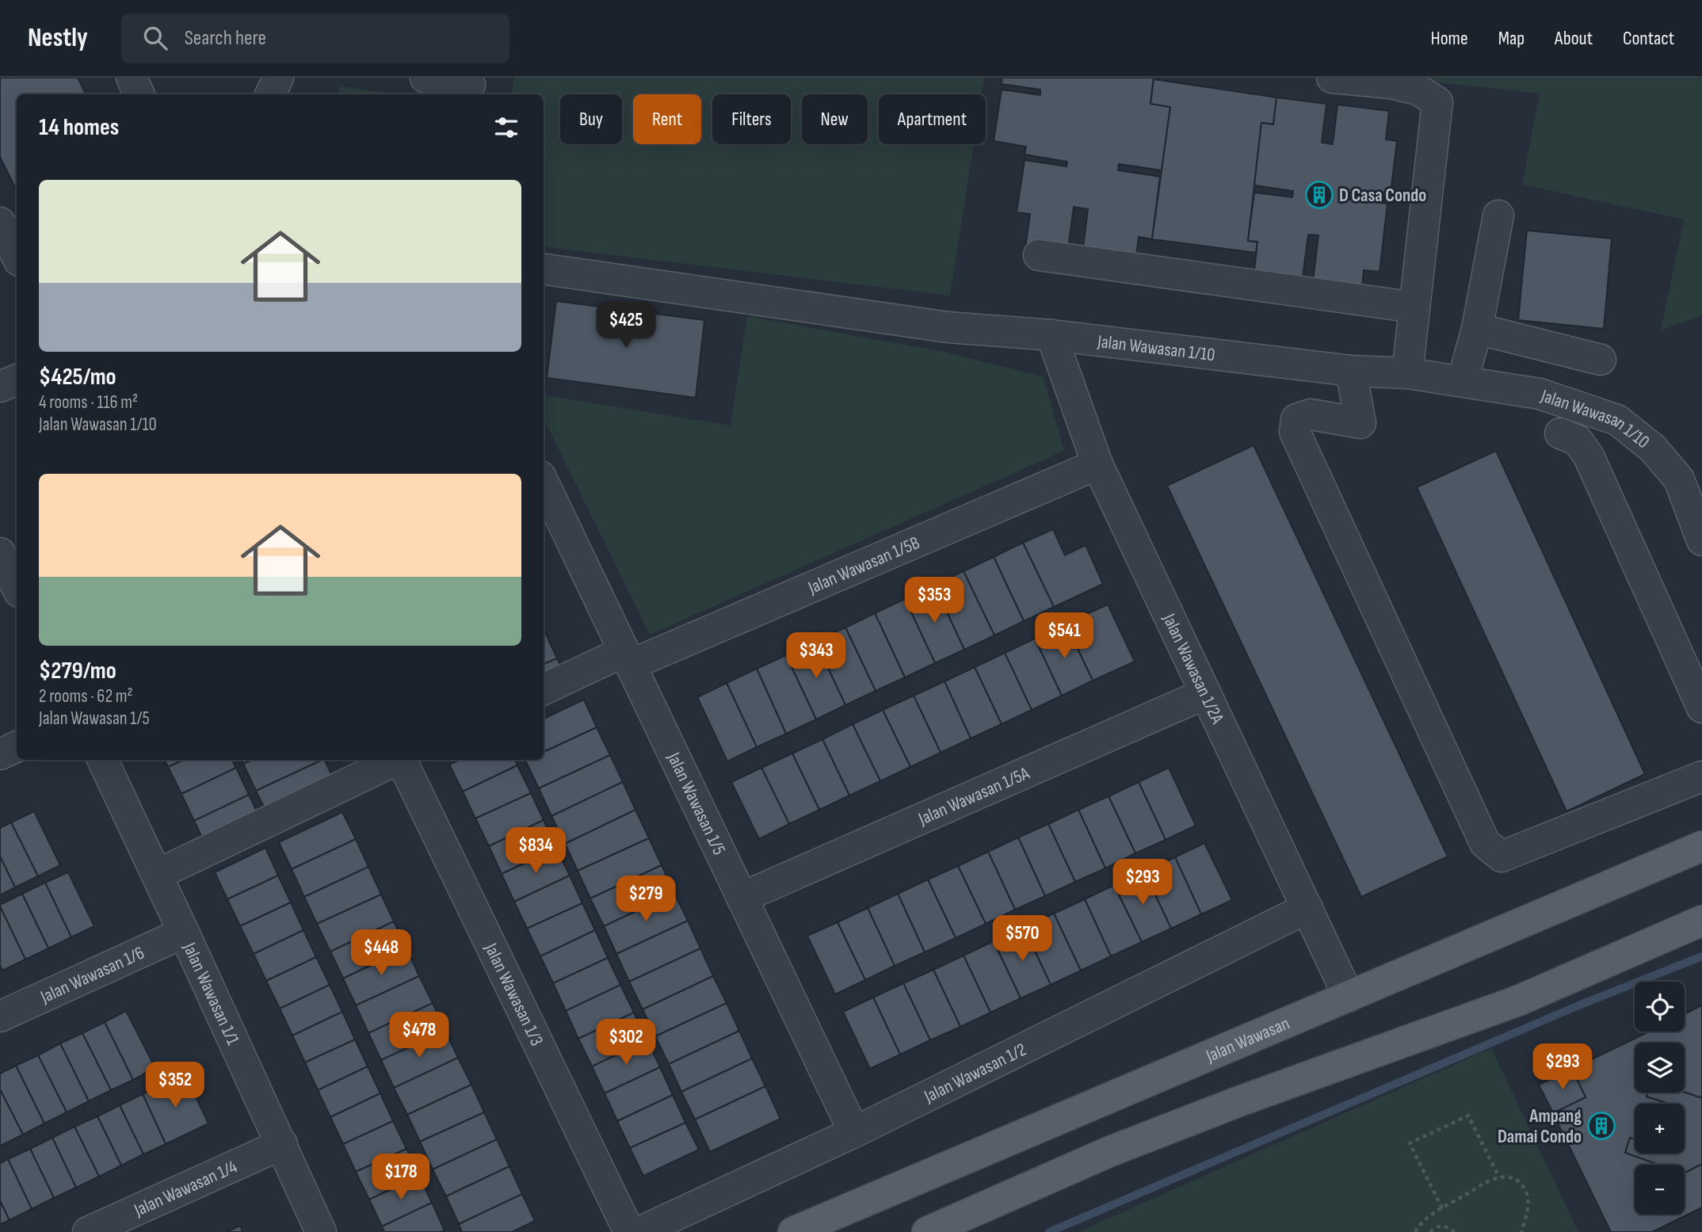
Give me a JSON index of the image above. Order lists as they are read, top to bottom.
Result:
{
  "streets": {
    "main road": ["Jalan Wawasan"],
    "street": [
      "Jalan Wawasan 1/10",
      "Jalan Wawasan 1/5B",
      "Jalan Wawasan 1/2A",
      "Jalan Wawasan 1/5A",
      "Jalan Wawasan 1/5",
      "Jalan Wawasan 1/6",
      "Jalan Wawasan 1/1",
      "Jalan Wawasan 1/3",
      "Jalan Wawasan 1/2",
      "Jalan Wawasan 1/4"
    ]
  },
  "crossings": [
    ["Jalan Wawasan 1/10", "Jalan Wawasan 1/2A"],
    ["Jalan Wawasan 1/5B", "Jalan Wawasan 1/2A"],
    ["Jalan Wawasan 1/5B", "Jalan Wawasan 1/5"],
    ["Jalan Wawasan 1/2A", "Jalan Wawasan 1/5A"],
    ["Jalan Wawasan 1/2A", "Jalan Wawasan"],
    ["Jalan Wawasan 1/2A", "Jalan Wawasan 1/2"],
    ["Jalan Wawasan 1/5A", "Jalan Wawasan 1/5"],
    ["Jalan Wawasan 1/5", "Jalan Wawasan 1/2"],
    ["Jalan Wawasan 1/6", "Jalan Wawasan 1/1"],
    ["Jalan Wawasan 1/1", "Jalan Wawasan 1/4"]
  ],
  "places": {
    "building": ["D Casa Condo", "Ampang Damai Condo"]
  },
  "page": {
    "header": "Nestly",
    "search": "Search here",
    "nav": [
      "Home",
      "Map",
      "About",
      "Contact"
    ],
    "chip": [
      "Buy",
      "Rent",
      "Filters",
      "New",
      "Apartment"
    ],
    "heading": "14 homes",
    "list": [
      {
        "name": "$425/mo",
        "note": "4 rooms · 116 m² · Jalan Wawasan 1/10"
      },
      {
        "name": "$279/mo",
        "note": "2 rooms · 62 m² · Jalan Wawasan 1/5"
      }
    ],
    "price": [
      "$425",
      "$353",
      "$541",
      "$343",
      "$834",
      "$293",
      "$279",
      "$570",
      "$448",
      "$478",
      "$302",
      "$293",
      "$352",
      "$178"
    ],
    "map_buttons": ["+", "−"]
  }
}
